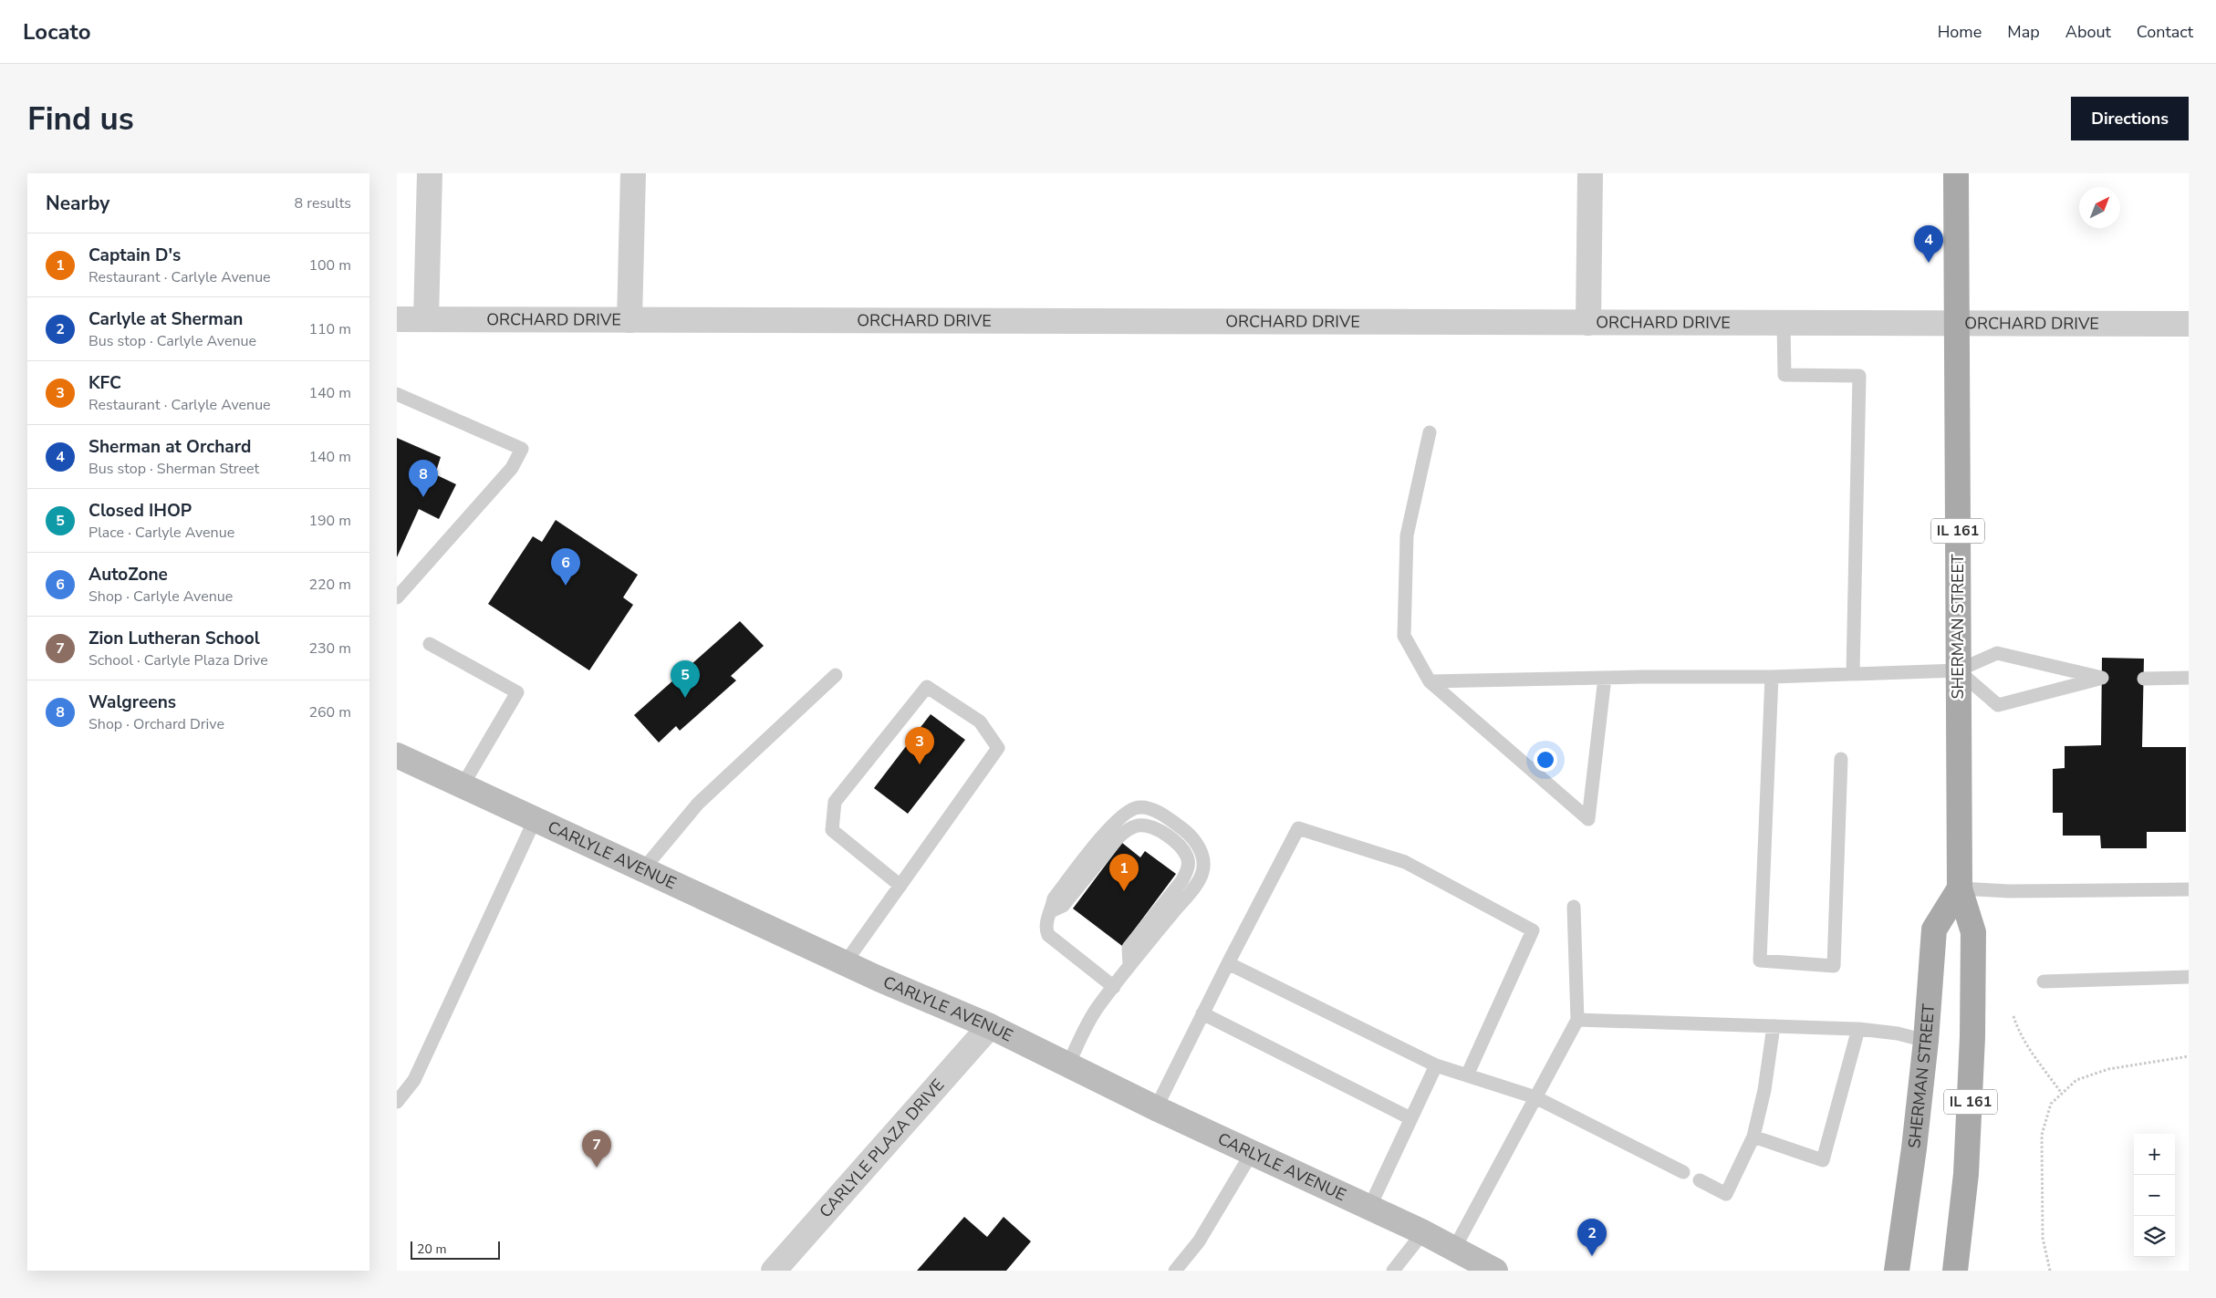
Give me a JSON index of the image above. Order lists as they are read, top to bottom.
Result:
{
  "streets": {
    "main road": ["IL 161", "SHERMAN STREET", "CARLYLE AVENUE"],
    "street": ["ORCHARD DRIVE", "CARLYLE PLAZA DRIVE"]
  },
  "crossings": [
    ["ORCHARD DRIVE", "SHERMAN STREET"],
    ["CARLYLE AVENUE", "CARLYLE PLAZA DRIVE"]
  ],
  "scale_bar": "20 m",
  "north": "top right",
  "page": {
    "header": "Locato",
    "nav": [
      "Home",
      "Map",
      "About",
      "Contact"
    ],
    "buttons": "Directions",
    "title": "Find us",
    "heading": ["Nearby", "8 results"],
    "pins": [
      "4",
      "8",
      "6",
      "5",
      "3",
      "1",
      "7",
      "2"
    ],
    "list": [
      {
        "mark": "1",
        "name": "Captain D's",
        "note": "Restaurant · Carlyle Avenue",
        "value": "100 m"
      },
      {
        "mark": "2",
        "name": "Carlyle at Sherman",
        "note": "Bus stop · Carlyle Avenue",
        "value": "110 m"
      },
      {
        "mark": "3",
        "name": "KFC",
        "note": "Restaurant · Carlyle Avenue",
        "value": "140 m"
      },
      {
        "mark": "4",
        "name": "Sherman at Orchard",
        "note": "Bus stop · Sherman Street",
        "value": "140 m"
      },
      {
        "mark": "5",
        "name": "Closed IHOP",
        "note": "Place · Carlyle Avenue",
        "value": "190 m"
      },
      {
        "mark": "6",
        "name": "AutoZone",
        "note": "Shop · Carlyle Avenue",
        "value": "220 m"
      },
      {
        "mark": "7",
        "name": "Zion Lutheran School",
        "note": "School · Carlyle Plaza Drive",
        "value": "230 m"
      },
      {
        "mark": "8",
        "name": "Walgreens",
        "note": "Shop · Orchard Drive",
        "value": "260 m"
      }
    ],
    "map_buttons": ["+", "−"],
    "scale": "20 m"
  }
}
